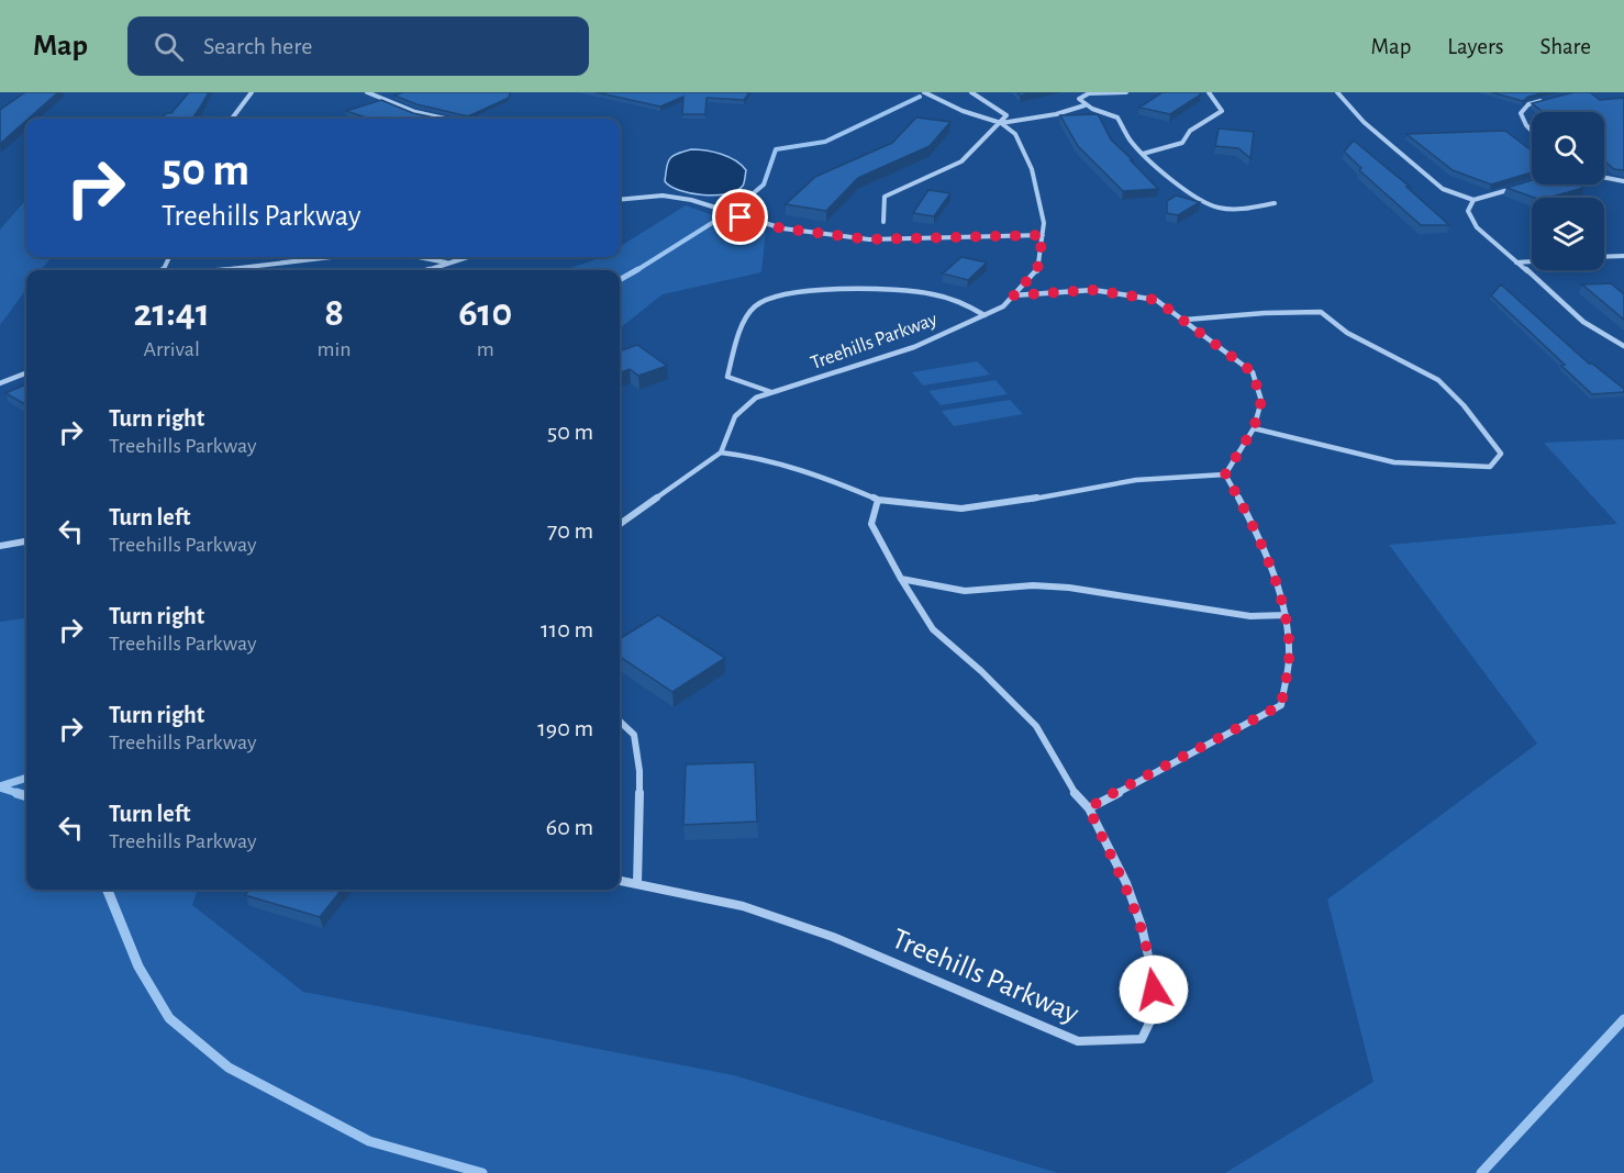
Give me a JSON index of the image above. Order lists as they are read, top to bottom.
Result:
{
  "streets": {
    "street": ["Treehills Parkway"]
  },
  "page": {
    "header": "Map",
    "search": "Search here",
    "nav": ["Map", "Layers", "Share"],
    "turn": ["50 m", "Treehills Parkway"],
    "eta": [
      "21:41",
      "Arrival",
      "8",
      "min",
      "610",
      "m"
    ],
    "list": [
      {
        "name": "Turn right",
        "note": "Treehills Parkway",
        "value": "50 m"
      },
      {
        "name": "Turn left",
        "note": "Treehills Parkway",
        "value": "70 m"
      },
      {
        "name": "Turn right",
        "note": "Treehills Parkway",
        "value": "110 m"
      },
      {
        "name": "Turn right",
        "note": "Treehills Parkway",
        "value": "190 m"
      },
      {
        "name": "Turn left",
        "note": "Treehills Parkway",
        "value": "60 m"
      }
    ]
  }
}
